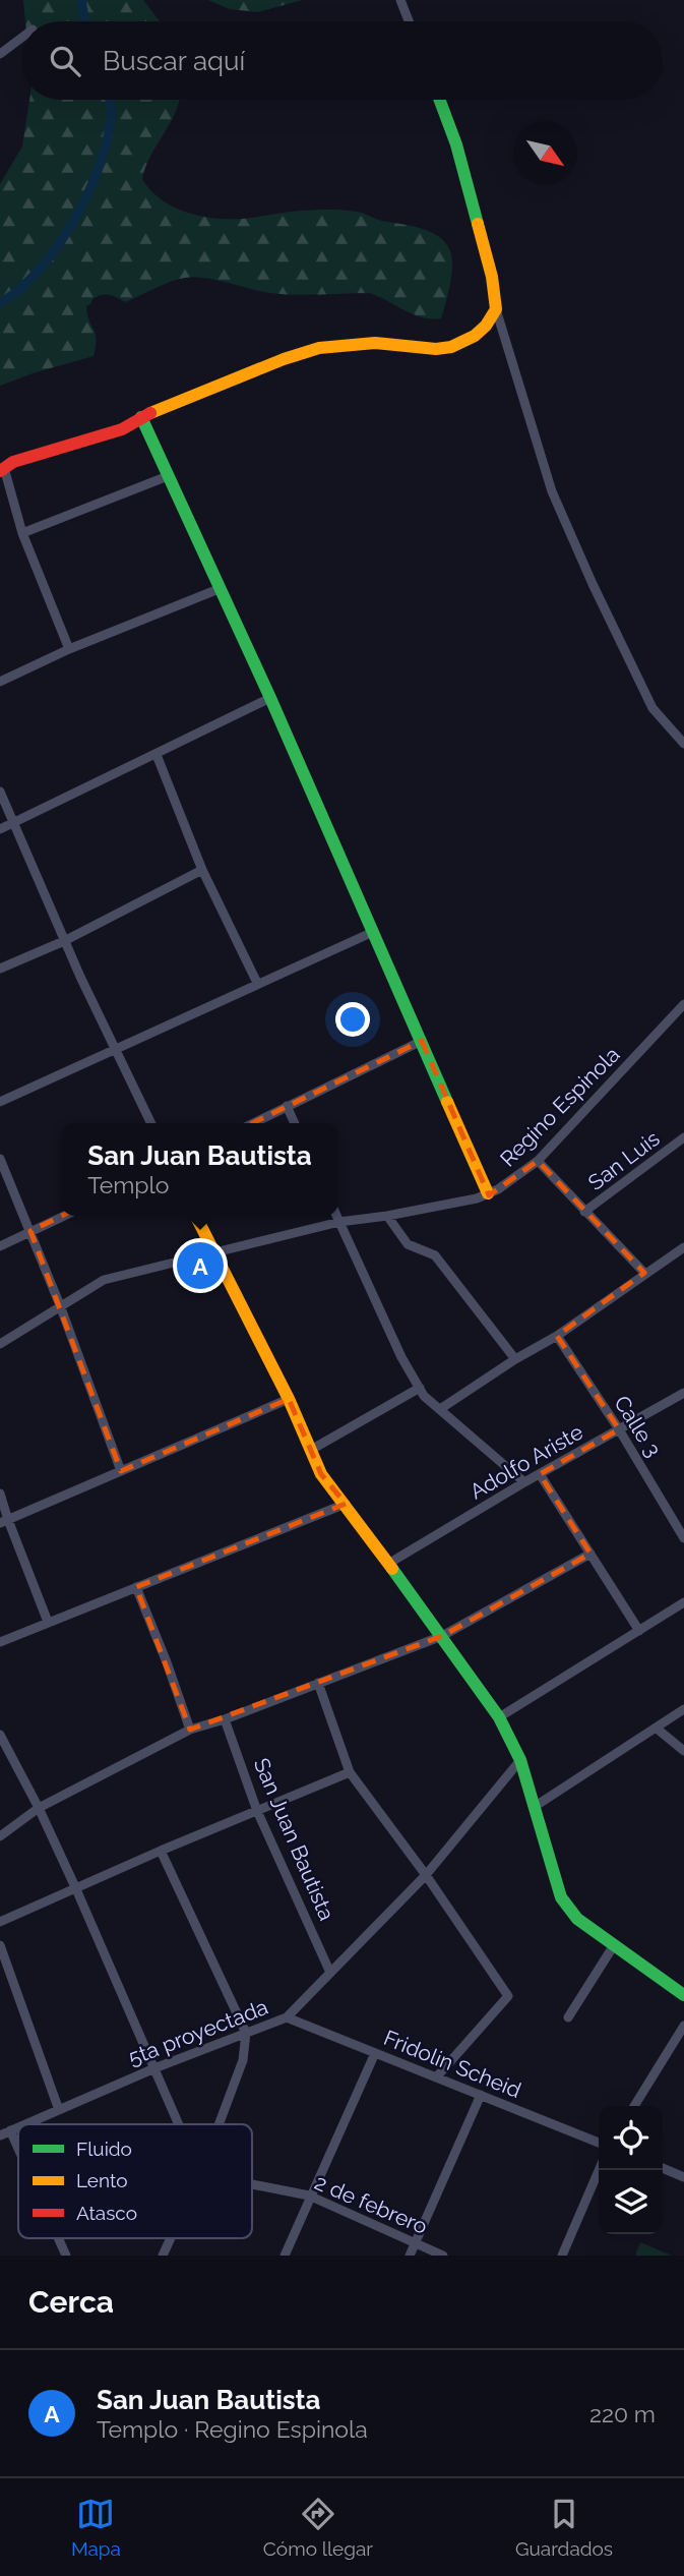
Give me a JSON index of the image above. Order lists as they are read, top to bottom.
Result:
{
  "streets": {
    "street": [
      "Regino Espinola",
      "San Luis",
      "Calle 3",
      "Adolfo Ariste",
      "San Juan Bautista",
      "5ta proyectada",
      "Fridolin Scheid",
      "2 de febrero"
    ]
  },
  "crossings": [
    ["Calle 3", "Adolfo Ariste"],
    ["San Juan Bautista", "5ta proyectada"],
    ["5ta proyectada", "Fridolin Scheid"]
  ],
  "legend": ["Fluido", "Lento", "Atasco"],
  "north": "bottom right",
  "page": {
    "search": "Buscar aquí",
    "popup": ["San Juan Bautista", "Templo"],
    "pins": "A",
    "heading": "Cerca",
    "list": [
      {
        "mark": "A",
        "name": "San Juan Bautista",
        "note": "Templo · Regino Espinola",
        "value": "220 m"
      }
    ],
    "nav": ["Mapa", "Cómo llegar", "Guardados"]
  }
}
